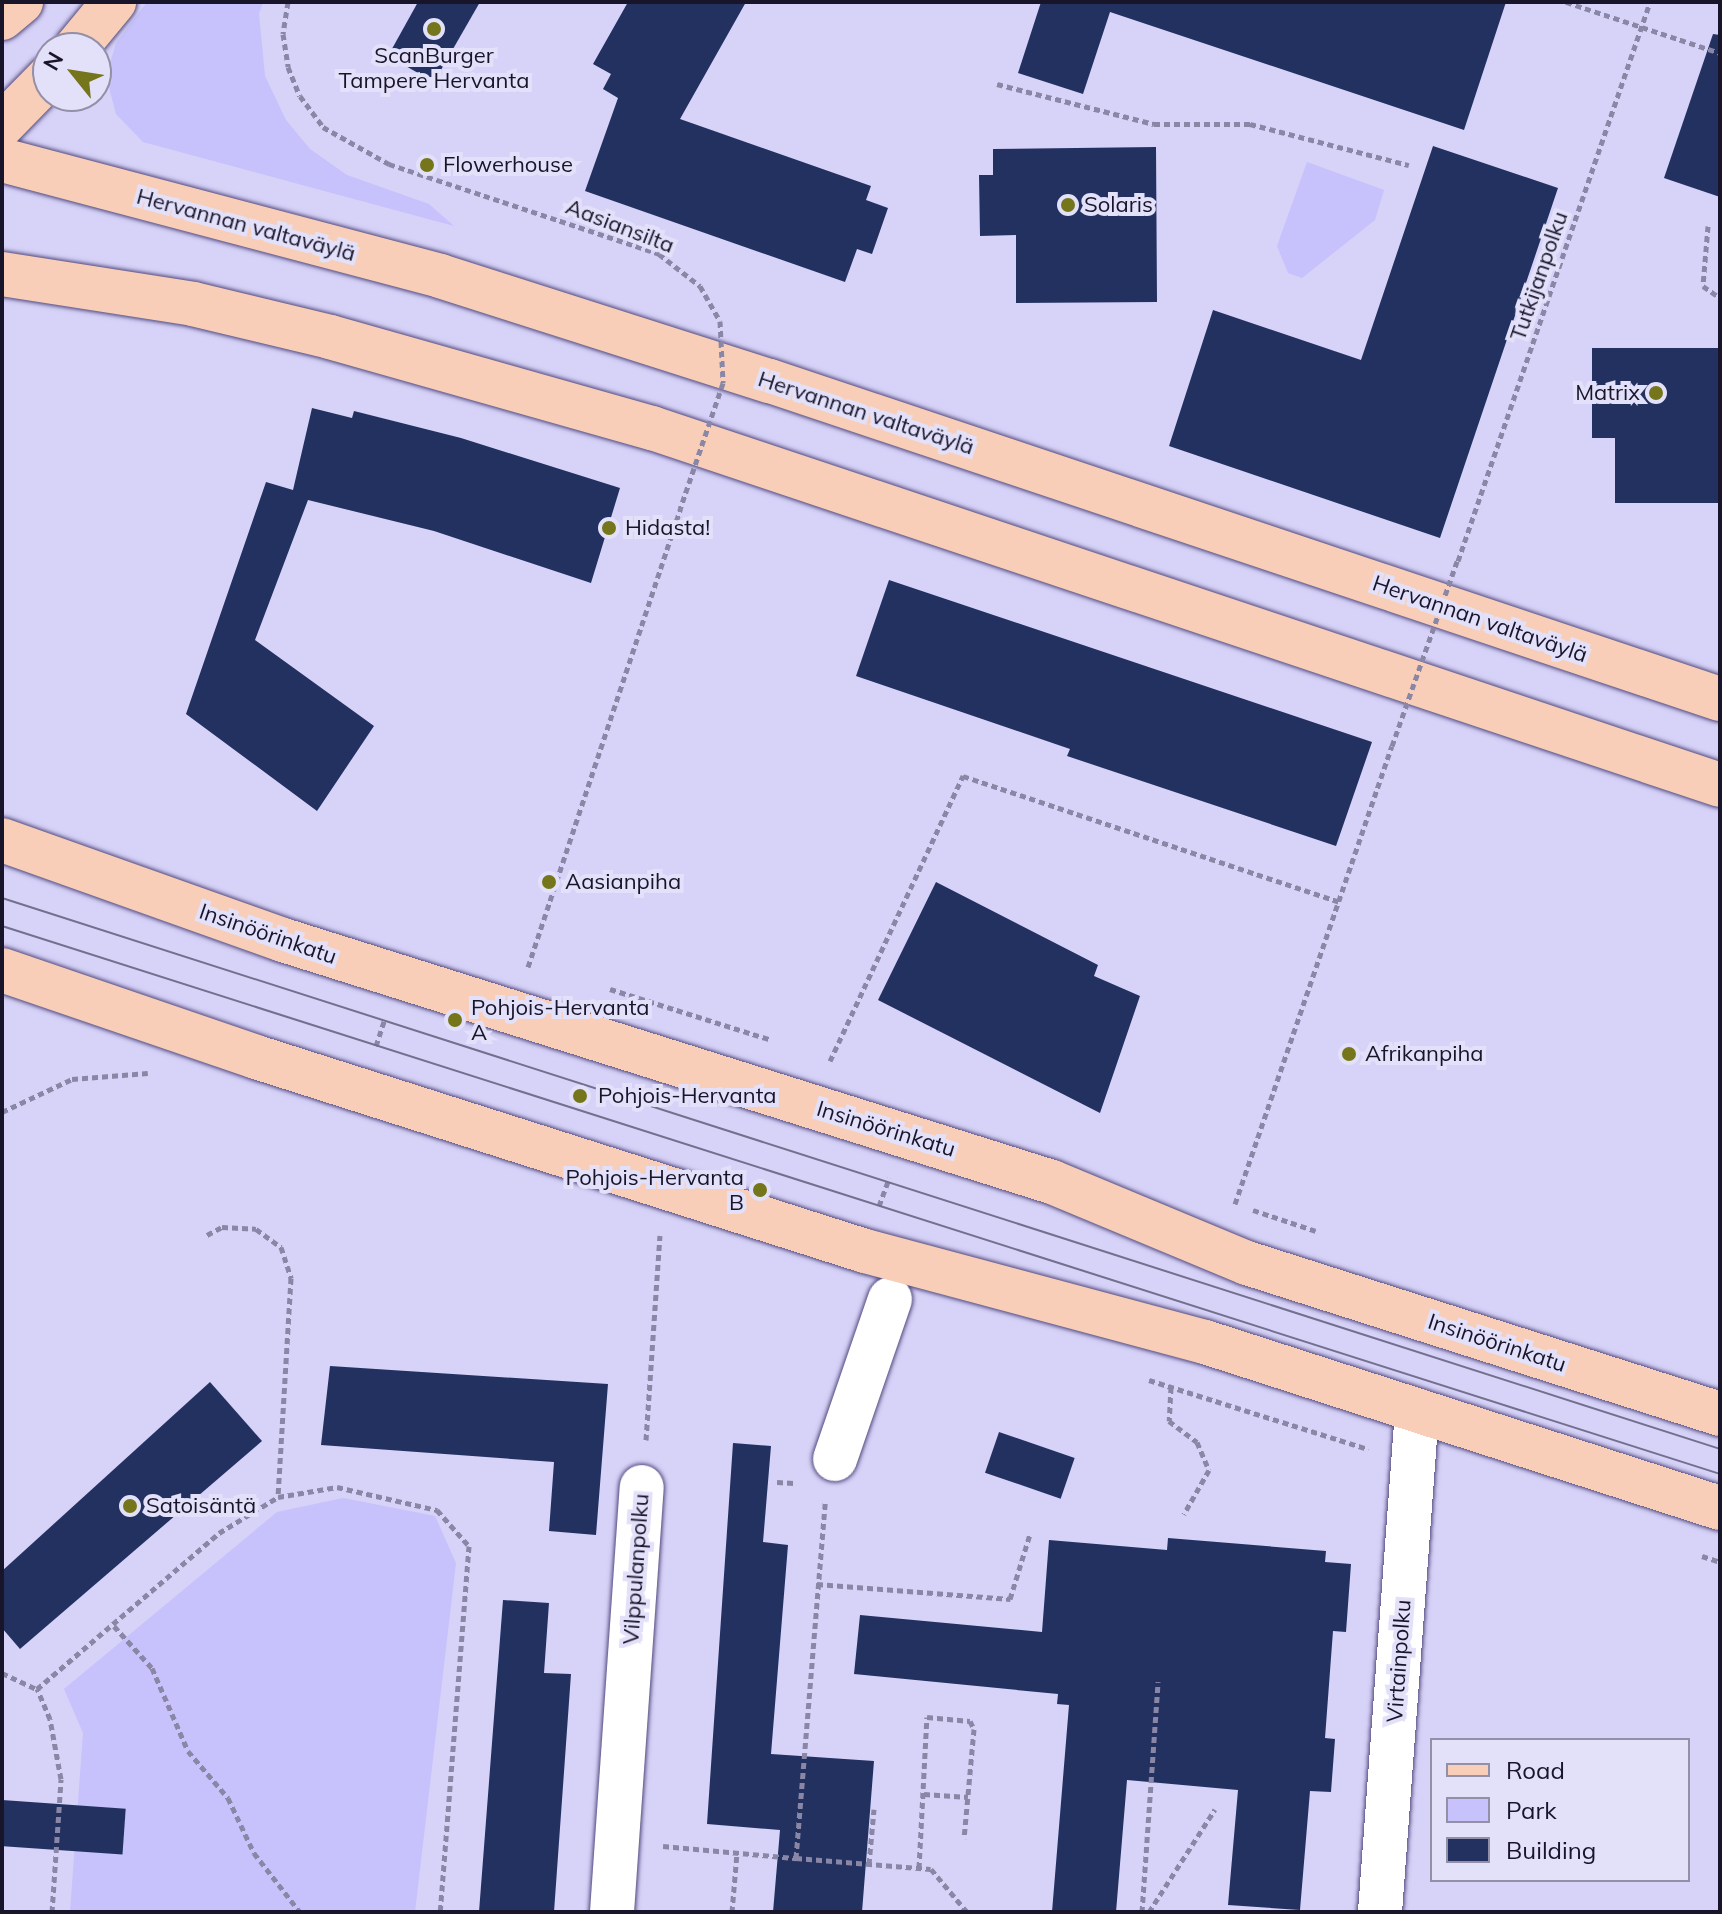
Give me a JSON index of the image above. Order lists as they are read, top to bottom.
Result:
{
  "streets": {
    "main road": ["Hervannan valtaväylä", "Insinöörinkatu"],
    "lane": ["Vilppulanpolku", "Virtainpolku"],
    "path": ["Aasiansilta", "Tutkijanpolku"]
  },
  "places": [
    "ScanBurger Tampere Hervanta",
    "Flowerhouse",
    "Solaris",
    "Matrix",
    "Hidasta!",
    "Aasianpiha",
    "Pohjois-Hervanta A",
    "Afrikanpiha",
    "Pohjois-Hervanta",
    "Pohjois-Hervanta B",
    "Satoisäntä"
  ],
  "legend": ["Road", "Park", "Building"],
  "north": "top left"
}
